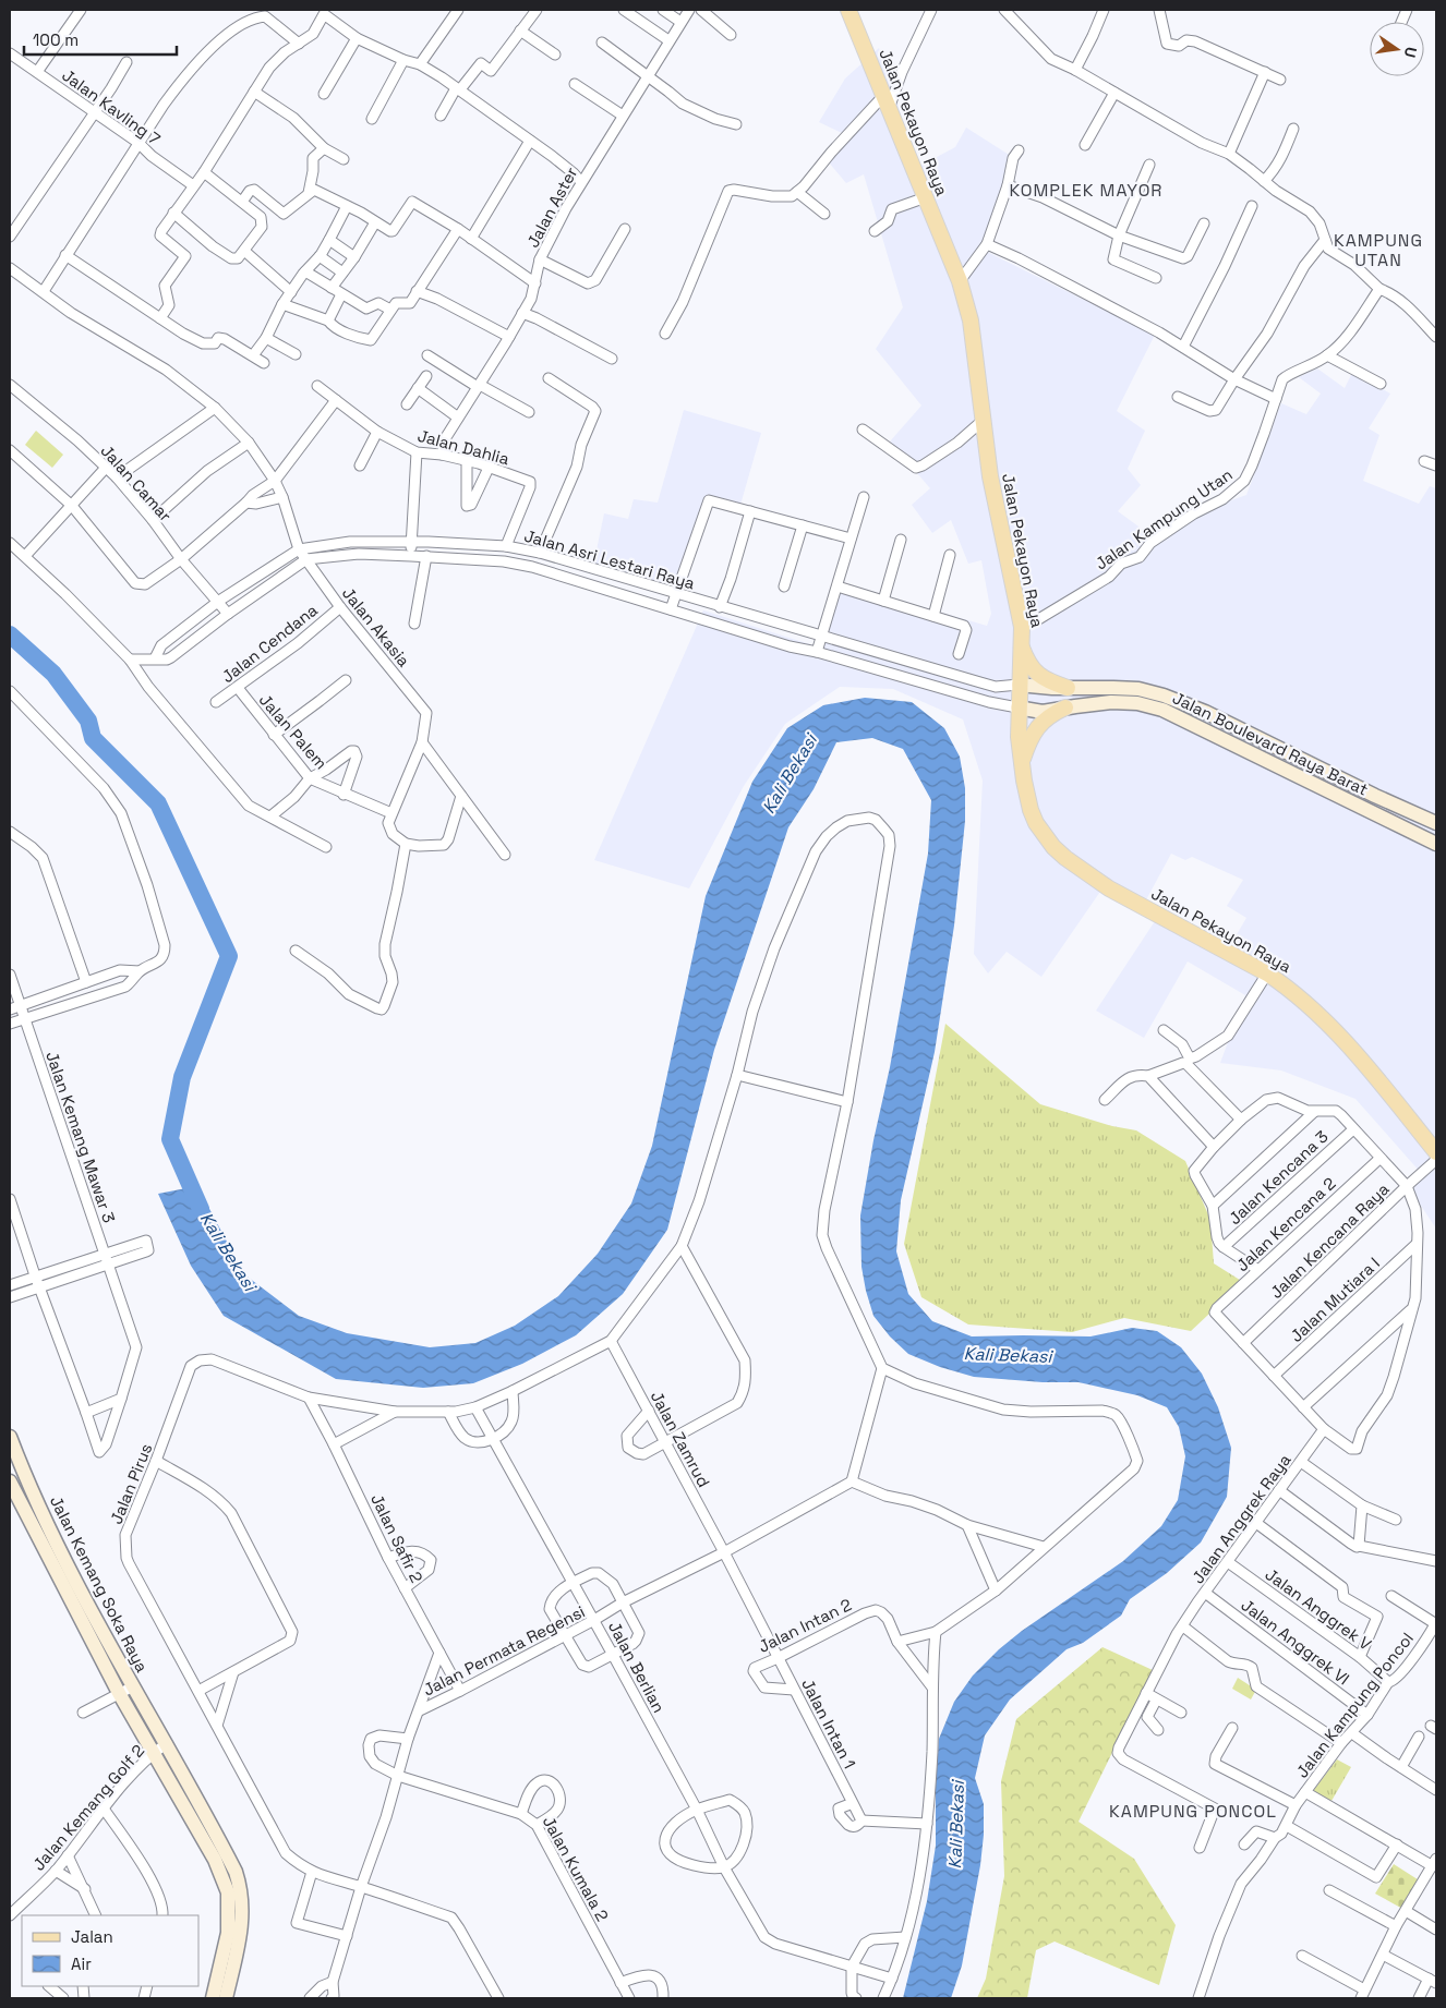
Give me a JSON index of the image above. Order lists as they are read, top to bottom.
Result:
{
  "streets": {
    "main road": ["Jalan Pekayon Raya"],
    "street": [
      "Jalan Kavling 7",
      "Jalan Aster",
      "Jalan Dahlia",
      "Jalan Camar",
      "Jalan Kampung Utan",
      "Jalan Asri Lestari Raya",
      "Jalan Akasia",
      "Jalan Cendana",
      "Jalan Palem",
      "Jalan Boulevard Raya Barat",
      "Jalan Kemang Mawar 3",
      "Jalan Kencana 3",
      "Jalan Kencana 2",
      "Jalan Kencana Raya",
      "Jalan Mutiara I",
      "Jalan Zamrud",
      "Jalan Pirus",
      "Jalan Anggrek Raya",
      "Jalan Safir 2",
      "Jalan Kemang Soka Raya",
      "Jalan Anggrek V",
      "Jalan Intan 2",
      "Jalan Anggrek VI",
      "Jalan Permata Regensi",
      "Jalan Berlian",
      "Jalan Kampung Poncol",
      "Jalan Intan 1",
      "Jalan Kemang Golf 2",
      "Jalan Kumala 2"
    ]
  },
  "crossings": [
    ["Jalan Pekayon Raya", "Jalan Kampung Utan"],
    ["Jalan Pekayon Raya", "Jalan Asri Lestari Raya"],
    ["Jalan Pekayon Raya", "Jalan Boulevard Raya Barat"],
    ["Jalan Aster", "Jalan Dahlia"],
    ["Jalan Dahlia", "Jalan Asri Lestari Raya"],
    ["Jalan Camar", "Jalan Asri Lestari Raya"],
    ["Jalan Asri Lestari Raya", "Jalan Akasia"],
    ["Jalan Asri Lestari Raya", "Jalan Boulevard Raya Barat"],
    ["Jalan Akasia", "Jalan Cendana"],
    ["Jalan Cendana", "Jalan Palem"],
    ["Jalan Kencana 2", "Jalan Kencana Raya"],
    ["Jalan Zamrud", "Jalan Pirus"],
    ["Jalan Zamrud", "Jalan Intan 2"],
    ["Jalan Zamrud", "Jalan Permata Regensi"],
    ["Jalan Zamrud", "Jalan Intan 1"],
    ["Jalan Pirus", "Jalan Safir 2"],
    ["Jalan Pirus", "Jalan Permata Regensi"],
    ["Jalan Pirus", "Jalan Berlian"],
    ["Jalan Anggrek Raya", "Jalan Anggrek V"],
    ["Jalan Anggrek Raya", "Jalan Anggrek VI"],
    ["Jalan Safir 2", "Jalan Permata Regensi"],
    ["Jalan Kemang Soka Raya", "Jalan Kemang Golf 2"],
    ["Jalan Anggrek V", "Jalan Kampung Poncol"],
    ["Jalan Intan 2", "Jalan Intan 1"],
    ["Jalan Anggrek VI", "Jalan Kampung Poncol"],
    ["Jalan Permata Regensi", "Jalan Berlian"],
    ["Jalan Permata Regensi", "Jalan Kumala 2"]
  ],
  "districts": ["KOMPLEK MAYOR", "KAMPUNG UTAN", "KAMPUNG PONCOL"],
  "water": ["Kali Bekasi"],
  "legend": ["Jalan", "Air"],
  "scale_bar": "100 m",
  "north": "right"
}
